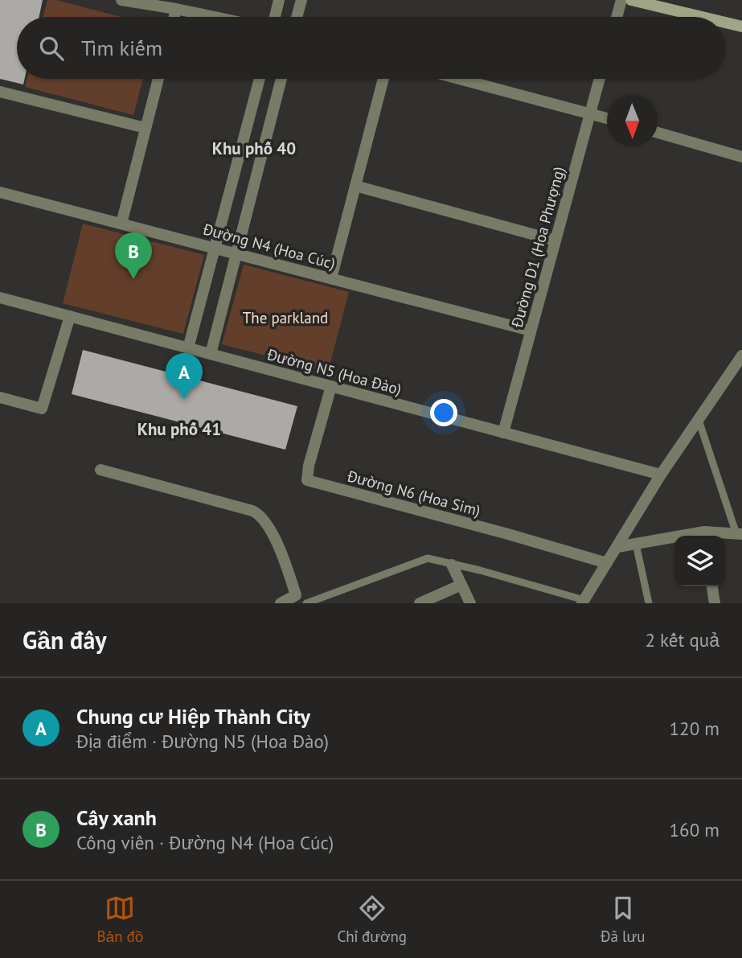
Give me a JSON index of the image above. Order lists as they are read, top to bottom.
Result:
{
  "streets": {
    "street": [
      "Đường N4 (Hoa Cúc)",
      "Đường D1 (Hoa Phượng)",
      "Đường N5 (Hoa Đào)",
      "Đường N6 (Hoa Sim)"
    ]
  },
  "crossings": [
    ["Đường N4 (Hoa Cúc)", "Đường D1 (Hoa Phượng)"],
    ["Đường D1 (Hoa Phượng)", "Đường N5 (Hoa Đào)"],
    ["Đường N5 (Hoa Đào)", "Đường N6 (Hoa Sim)"]
  ],
  "districts": ["Khu phố 40", "Khu phố 41"],
  "parks": ["The parkland"],
  "north": "bottom",
  "page": {
    "search": "Tìm kiếm",
    "pins": ["B", "A"],
    "heading": ["Gần đây", "2 kết quả"],
    "list": [
      {
        "mark": "A",
        "name": "Chung cư Hiệp Thành City",
        "note": "Địa điểm · Đường N5 (Hoa Đào)",
        "value": "120 m"
      },
      {
        "mark": "B",
        "name": "Cây xanh",
        "note": "Công viên · Đường N4 (Hoa Cúc)",
        "value": "160 m"
      }
    ],
    "nav": ["Bản đồ", "Chỉ đường", "Đã lưu"]
  }
}
